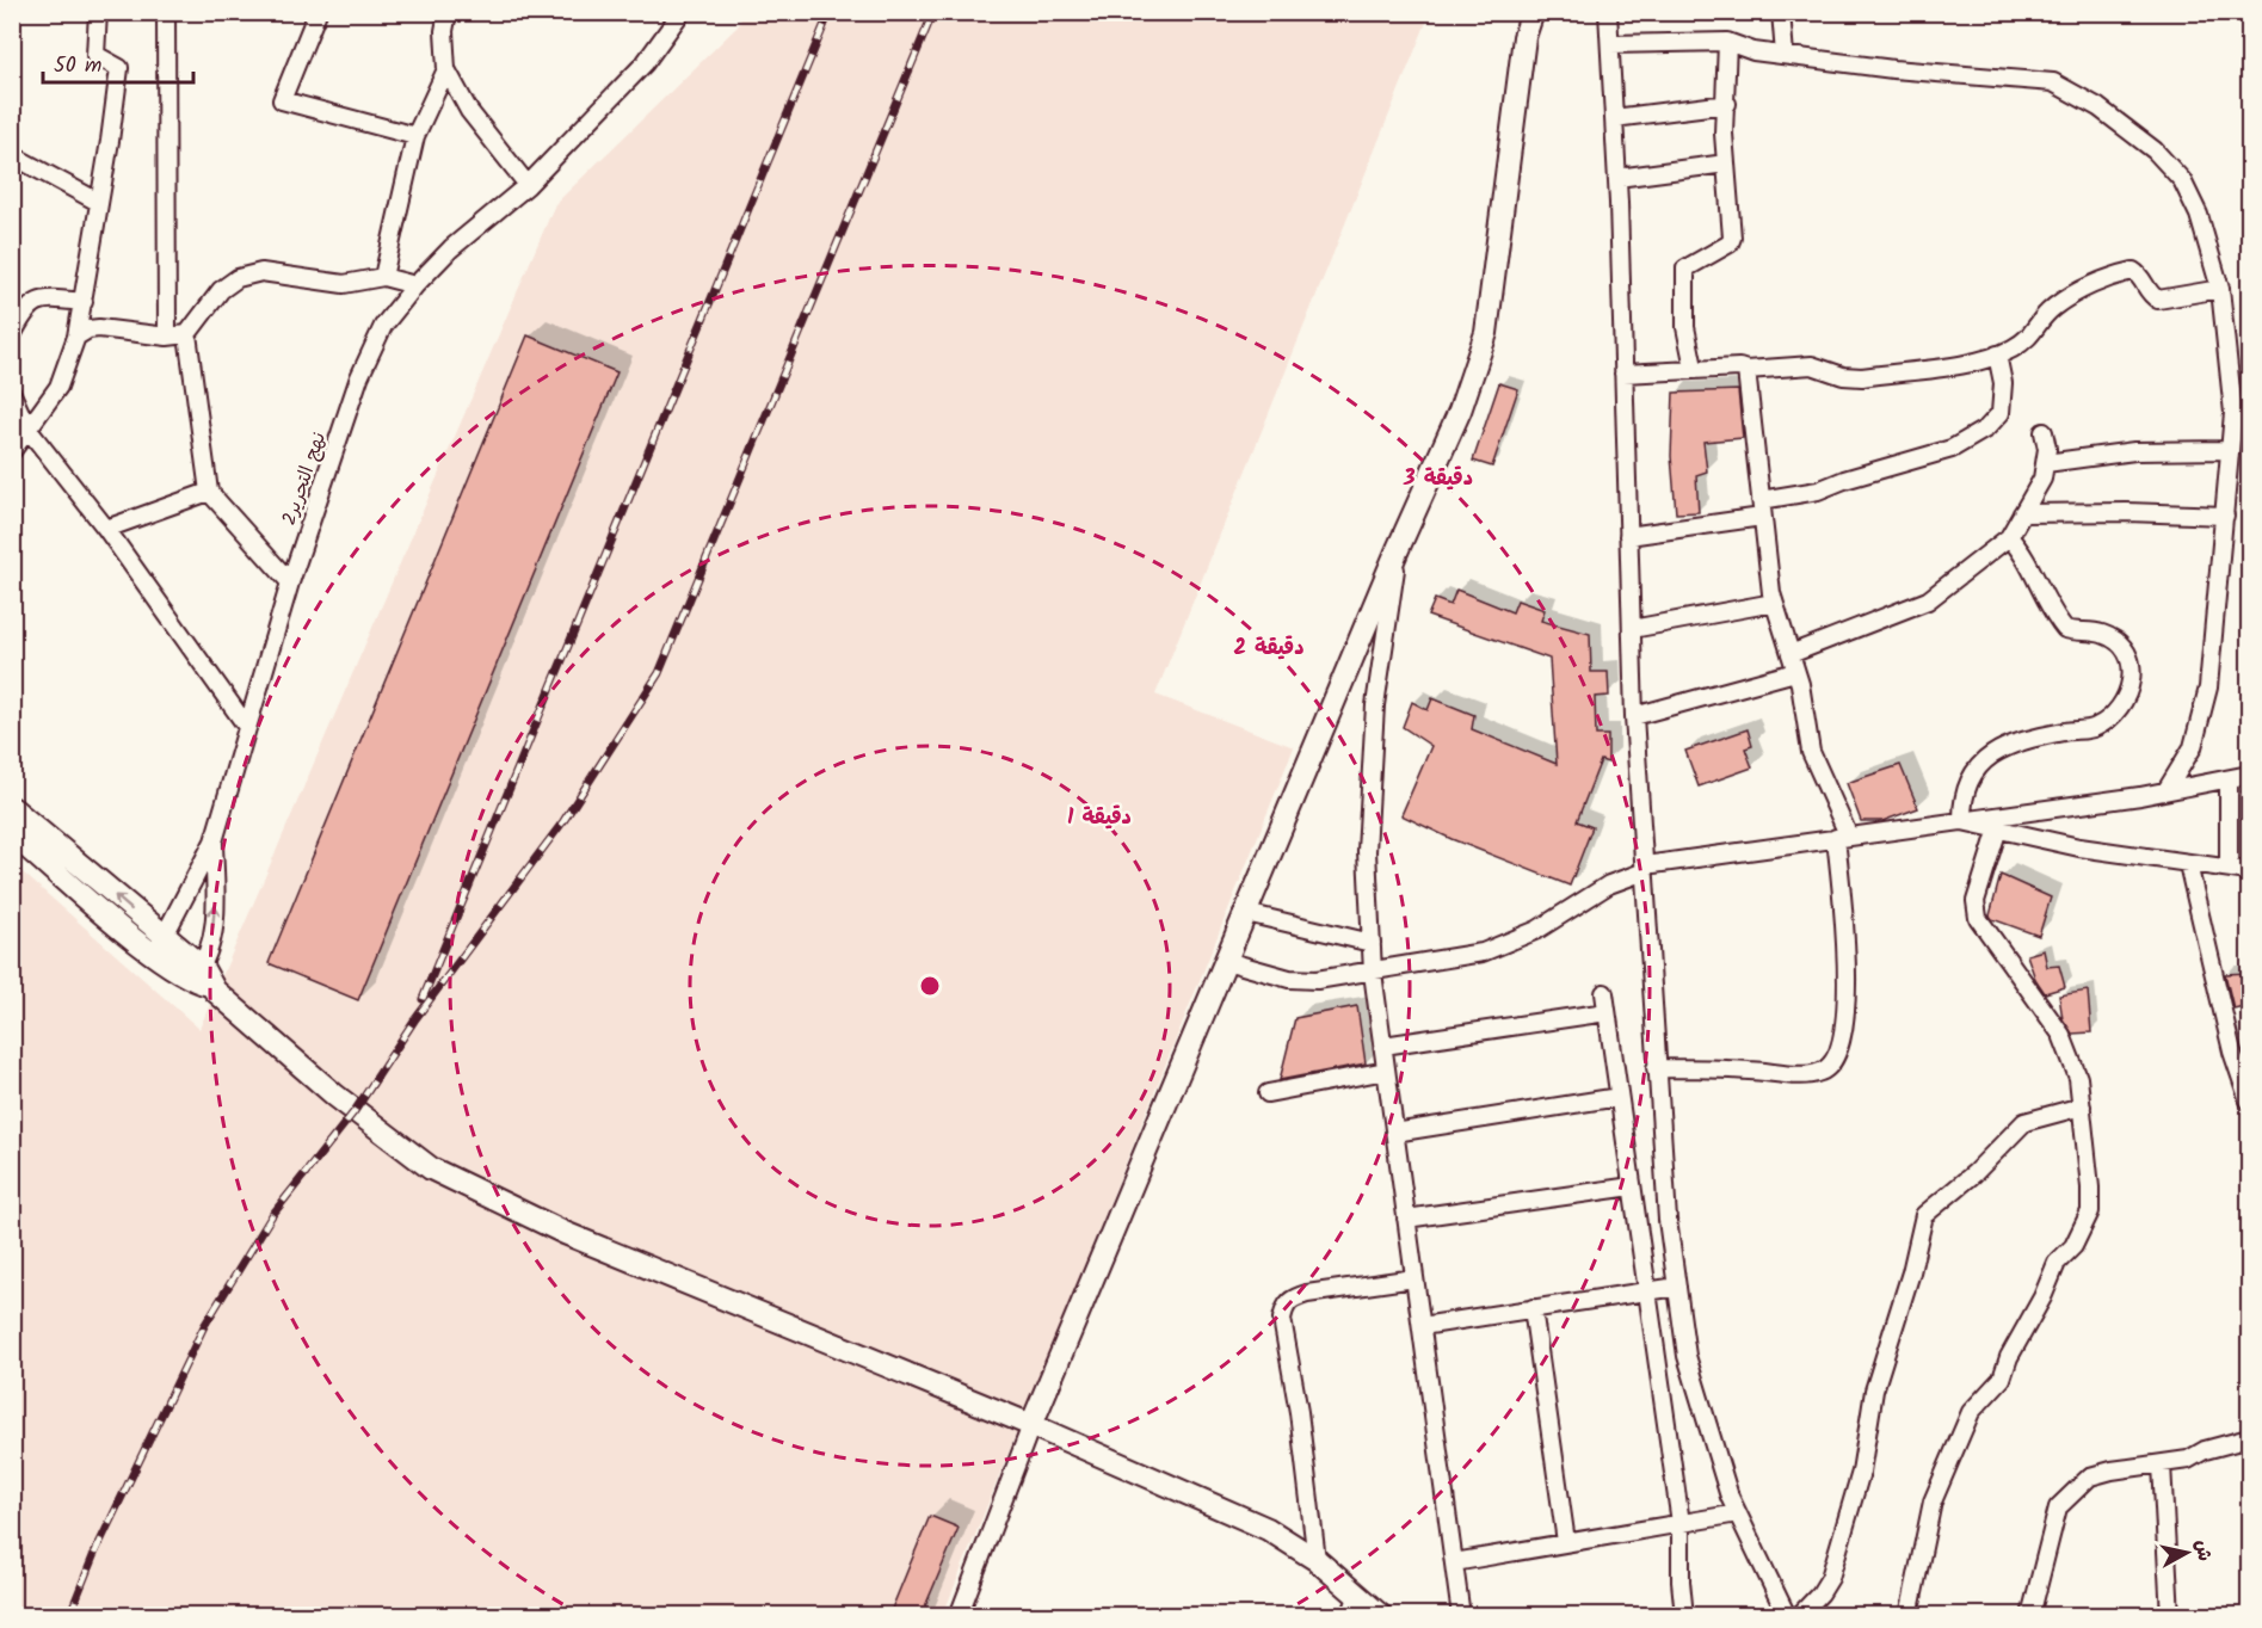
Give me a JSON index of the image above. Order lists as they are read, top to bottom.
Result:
{
  "streets": {
    "street": ["نهج التحرير2"]
  },
  "scale_bar": "50 m",
  "north": "right",
  "rings": ["3 دقيقة", "2 دقيقة", "1 دقيقة"]
}
